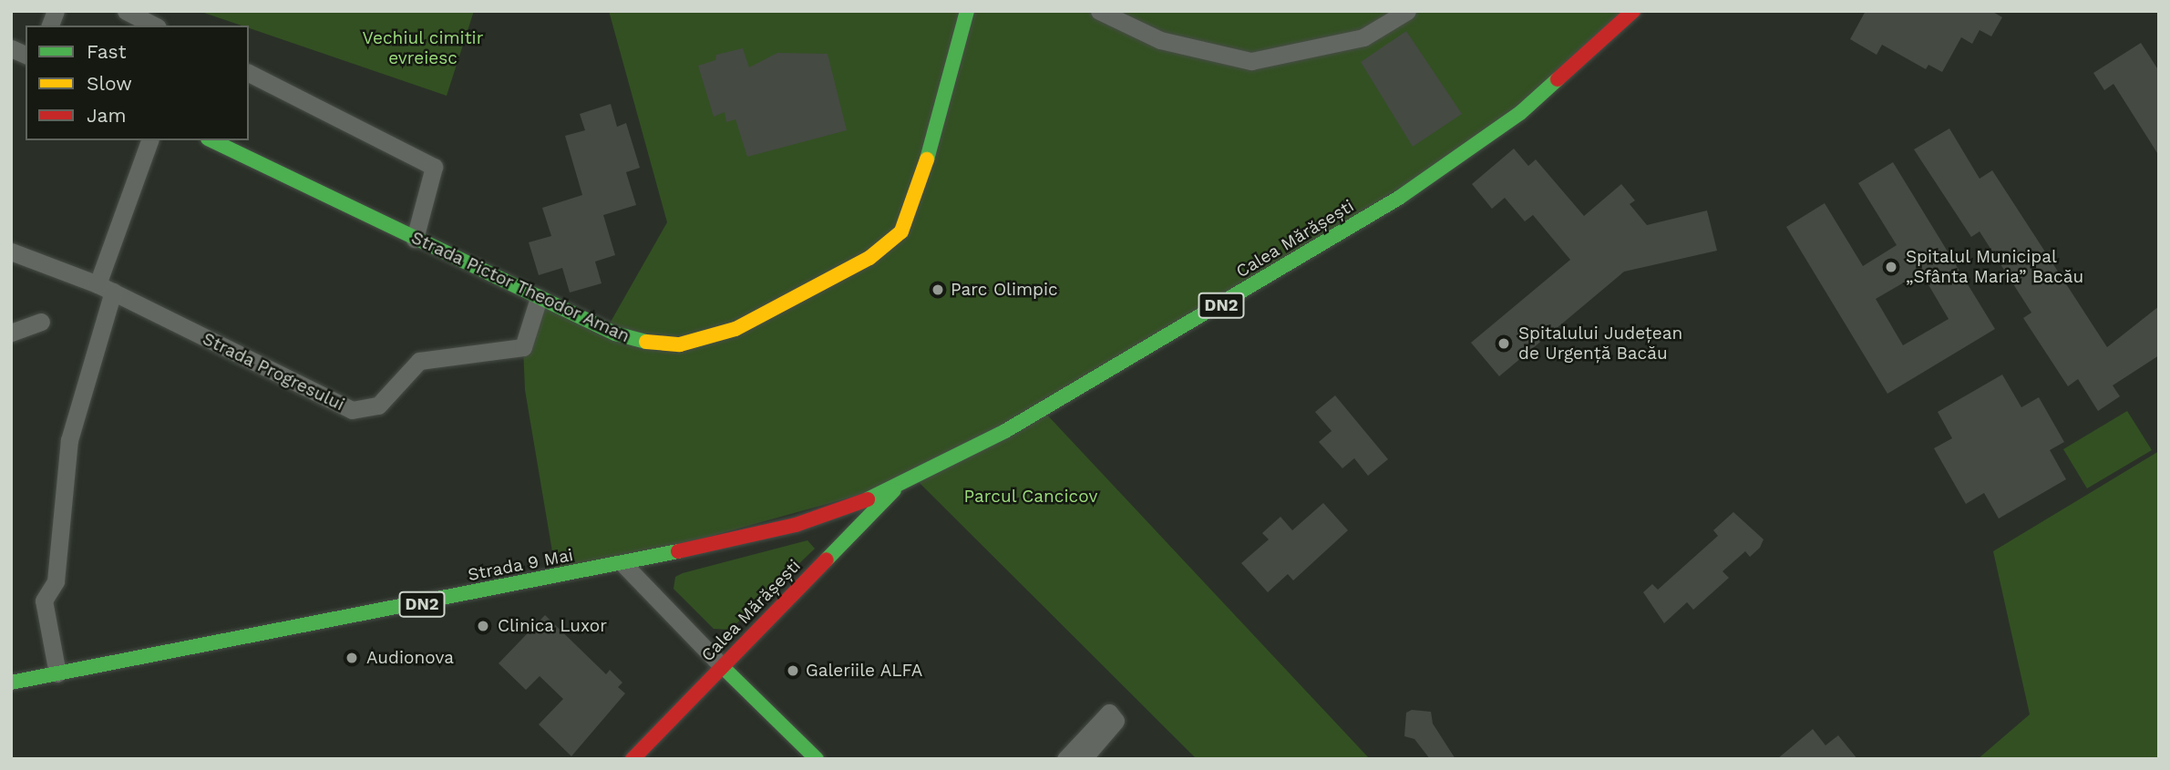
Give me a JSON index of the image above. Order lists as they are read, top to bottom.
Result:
{
  "streets": {
    "main road": [
      "Calea Mărășești",
      "Strada Pictor Theodor Aman",
      "DN2",
      "Strada 9 Mai"
    ],
    "street": ["Strada Progresului"]
  },
  "crossings": [
    ["Calea Mărășești", "Strada 9 Mai"],
    ["Strada Pictor Theodor Aman", "Strada Progresului"]
  ],
  "parks": ["Vechiul cimitir evreiesc", "Parcul Cancicov"],
  "places": [
    "Spitalul Municipal „Sfânta Maria” Bacău",
    "Parc Olimpic",
    "Spitalului Județean de Urgență Bacău",
    "Clinica Luxor",
    "Audionova",
    "Galeriile ALFA"
  ],
  "legend": ["Fast", "Slow", "Jam"]
}
